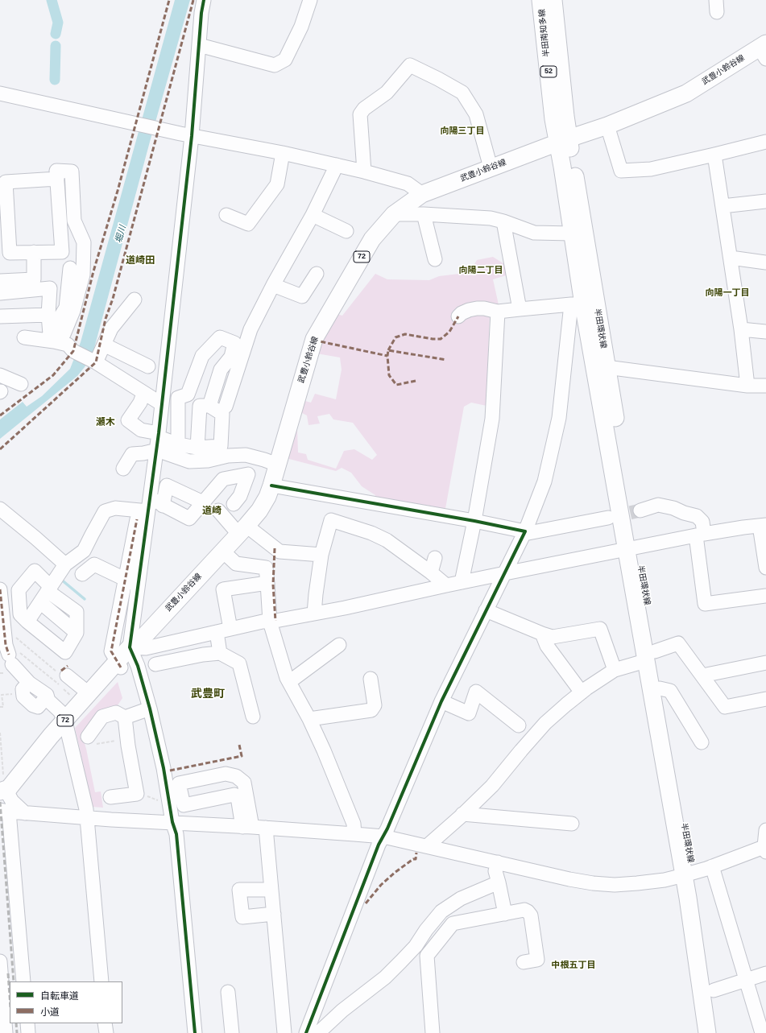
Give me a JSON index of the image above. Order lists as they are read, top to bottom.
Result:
{
  "streets": {
    "main road": [
      "半田南知多線",
      "武豊小鈴谷線",
      "52",
      "72",
      "半田環状線"
    ]
  },
  "crossings": [
    ["半田南知多線", "武豊小鈴谷線"],
    ["半田南知多線", "半田環状線"],
    ["武豊小鈴谷線", "半田環状線"]
  ],
  "districts": [
    "向陽三丁目",
    "道崎田",
    "向陽二丁目",
    "向陽一丁目",
    "瀬木",
    "道崎",
    "武豊町",
    "中根五丁目"
  ],
  "water": ["堀川"],
  "legend": ["自転車道", "小道"]
}
